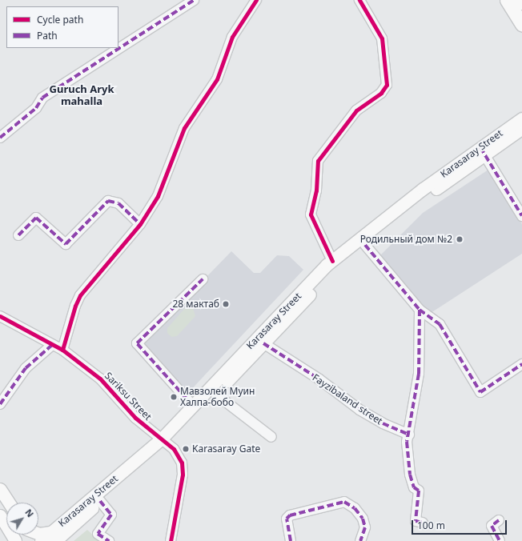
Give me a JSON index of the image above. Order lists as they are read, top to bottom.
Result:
{
  "streets": {
    "main road": ["Karasaray Street"],
    "street": ["Sariksu Street", "Fayzibaland street"]
  },
  "crossings": [
    ["Karasaray Street", "Sariksu Street"],
    ["Karasaray Street", "Fayzibaland street"]
  ],
  "districts": ["Guruch Aryk mahalla"],
  "places": [
    "Родильный дом №2",
    "28 мактаб",
    "Мавзолей Муин Халпа-бобо",
    "Karasaray Gate"
  ],
  "legend": ["Cycle path", "Path"],
  "scale_bar": "100 m",
  "north": "top right"
}
